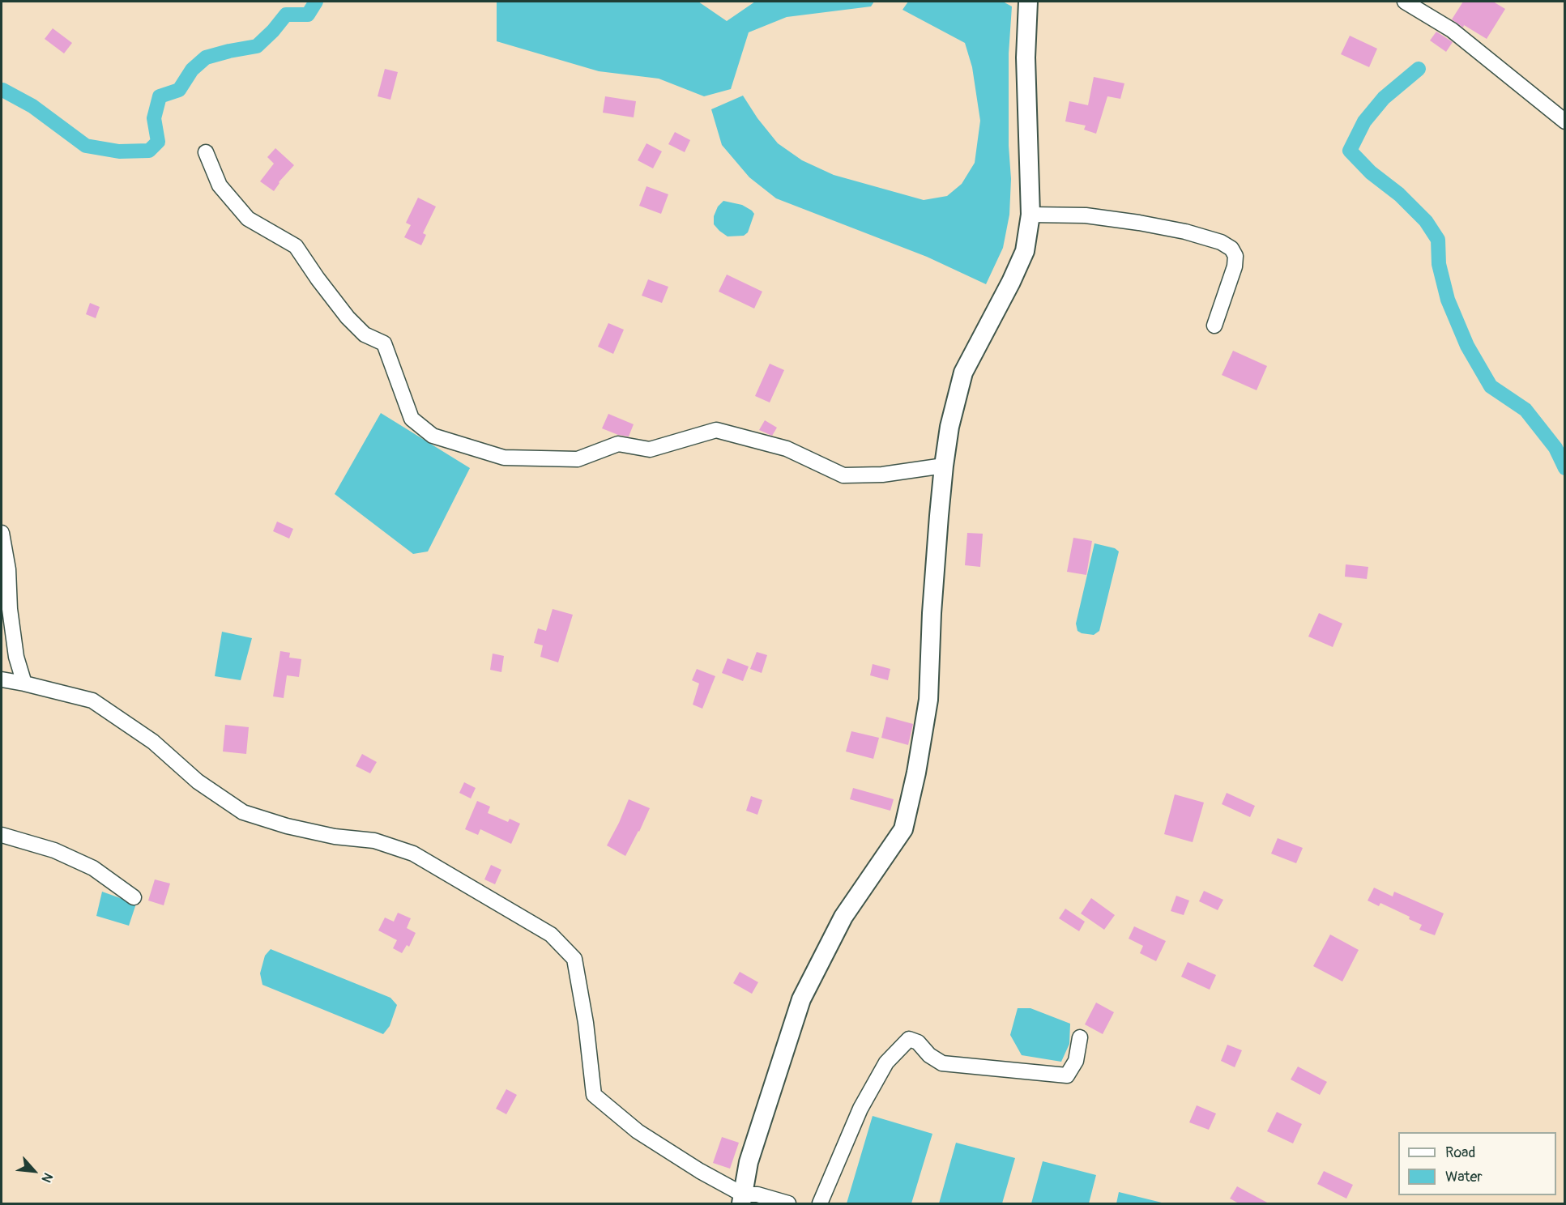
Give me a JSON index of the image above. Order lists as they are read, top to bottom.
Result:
{
  "legend": ["Road", "Water"],
  "north": "bottom right"
}
